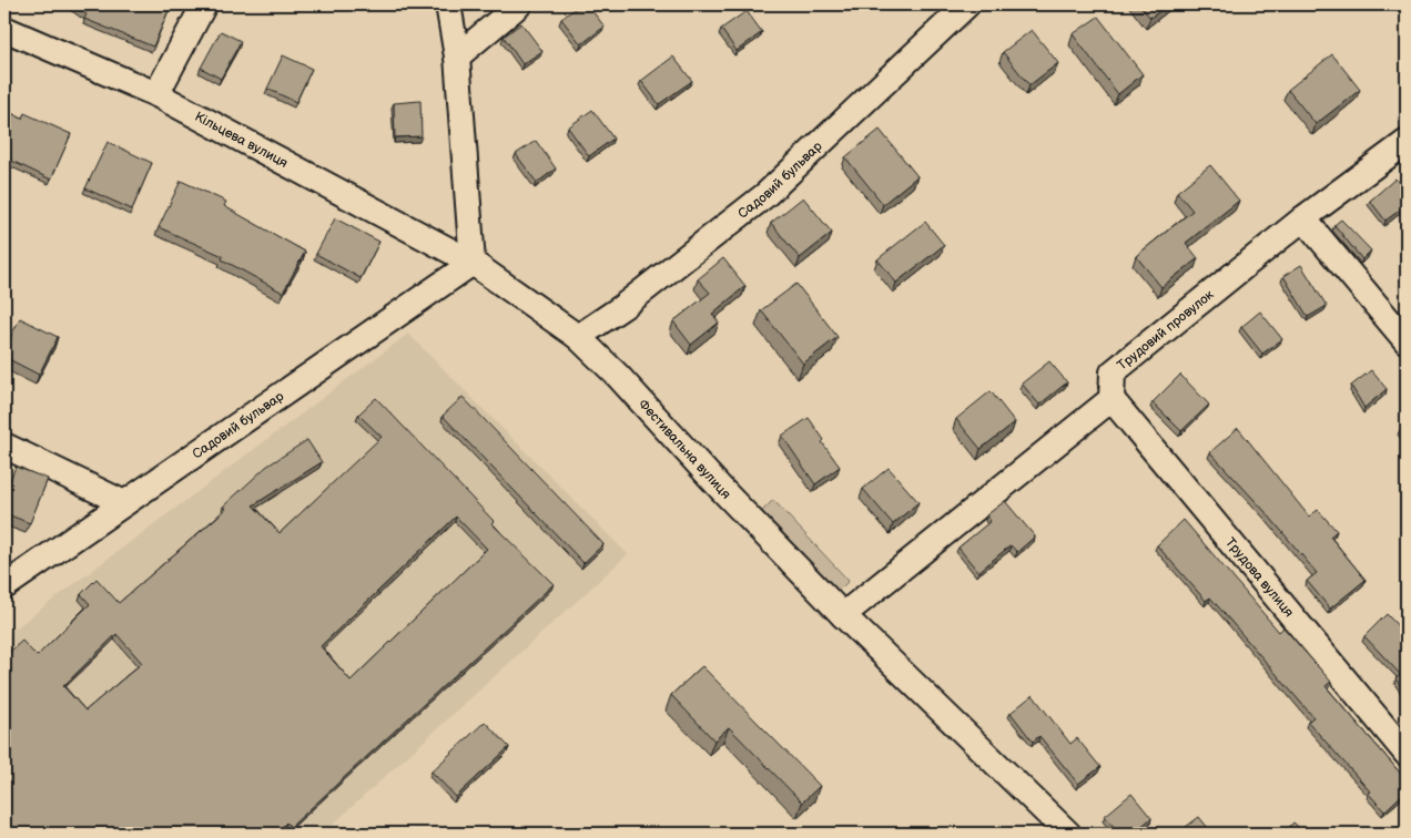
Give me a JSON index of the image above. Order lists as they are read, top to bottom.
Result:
{
  "streets": {
    "street": [
      "Кільцева вулиця",
      "Садовий бульвар",
      "Трудовий провулок",
      "Фестивальна вулиця",
      "Трудова вулиця"
    ]
  },
  "crossings": [
    ["Кільцева вулиця", "Садовий бульвар"],
    ["Кільцева вулиця", "Фестивальна вулиця"],
    ["Садовий бульвар", "Фестивальна вулиця"],
    ["Трудовий провулок", "Трудова вулиця"]
  ]
}
